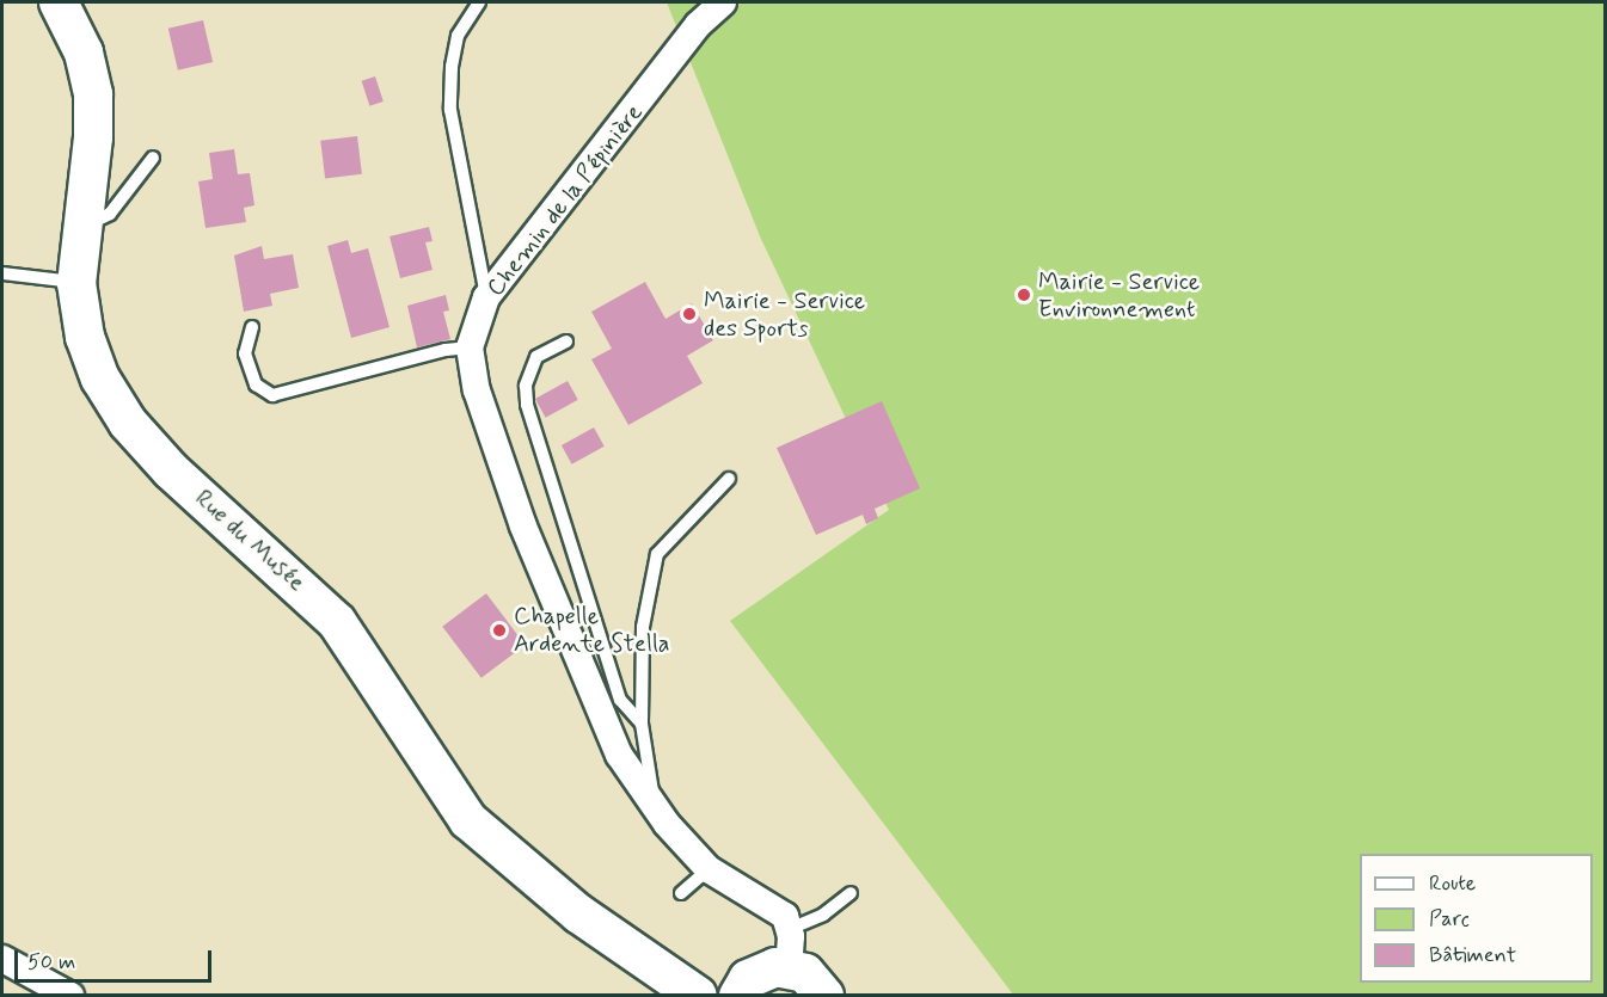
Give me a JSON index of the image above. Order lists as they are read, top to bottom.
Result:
{
  "streets": {
    "main road": ["Rue du Musée"],
    "street": ["Chemin de la Pépinière"]
  },
  "places": ["Mairie - Service Environnement", "Mairie - Service des Sports", "Chapelle Ardente Stella"],
  "legend": ["Route", "Parc", "Bâtiment"],
  "scale_bar": "50 m"
}
